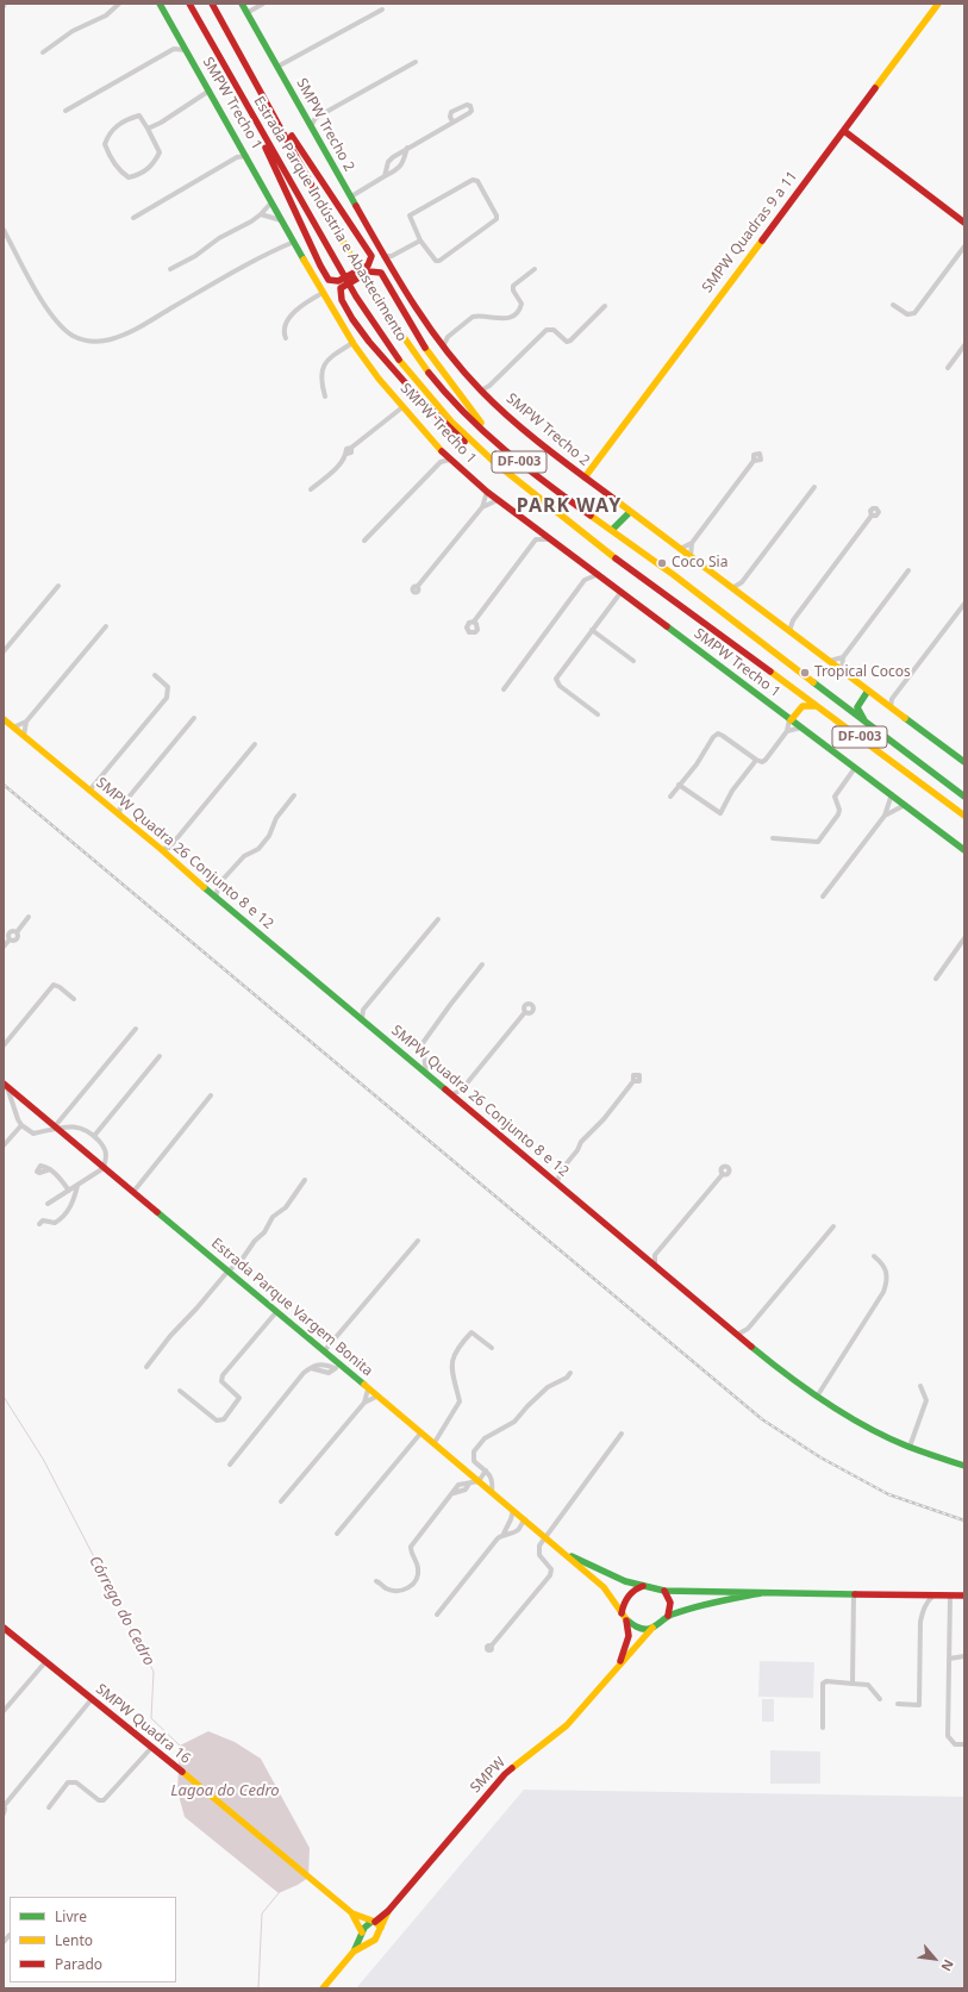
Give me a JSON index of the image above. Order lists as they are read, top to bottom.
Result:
{
  "streets": {
    "main road": [
      "SMPW Trecho 1",
      "SMPW Trecho 2",
      "Estrada Parque Indústria e Abastecimento",
      "SMPW Quadras 9 a 11",
      "DF-003",
      "SMPW Quadra 26 Conjunto 8 e 12",
      "Estrada Parque Vargem Bonita",
      "SMPW Quadra 16",
      "SMPW"
    ]
  },
  "crossings": [
    ["SMPW Trecho 2", "SMPW Quadras 9 a 11"],
    ["Estrada Parque Vargem Bonita", "SMPW"],
    ["SMPW Quadra 16", "SMPW"]
  ],
  "districts": ["PARK WAY"],
  "water": ["Córrego do Cedro", "Lagoa do Cedro"],
  "places": ["Coco Sia", "Tropical Cocos"],
  "legend": ["Livre", "Lento", "Parado"],
  "north": "bottom right"
}
